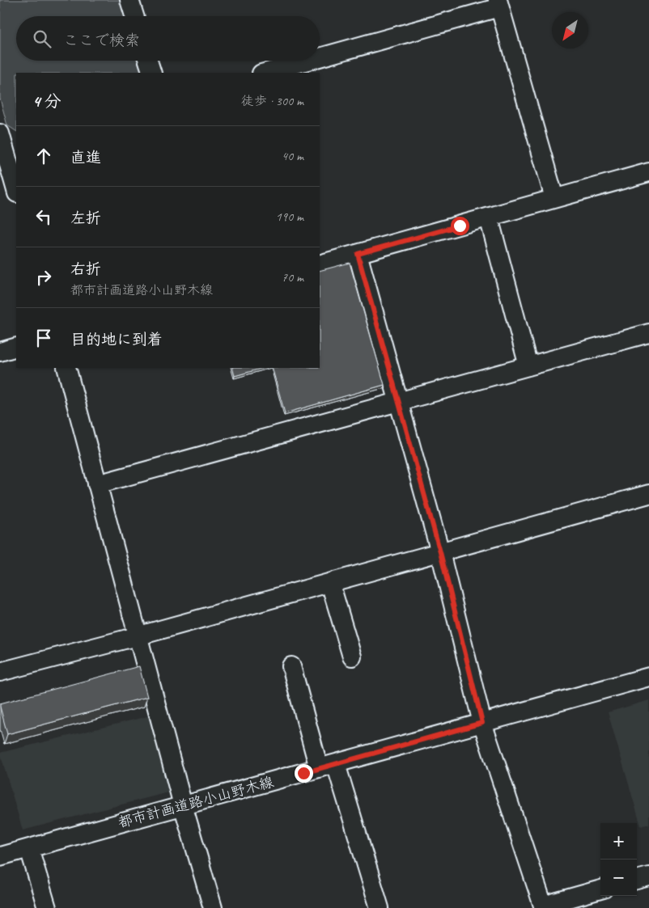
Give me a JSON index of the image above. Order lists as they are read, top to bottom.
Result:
{
  "streets": {
    "street": ["都市計画道路小山野木線"]
  },
  "north": "bottom left",
  "page": {
    "search": "ここで検索",
    "heading": ["4 分", "徒歩 · 300 m"],
    "list": [
      ["直進", "40 m"],
      ["左折", "190 m"],
      ["右折", "都市計画道路小山野木線", "70 m"],
      "目的地に到着"
    ],
    "map_buttons": ["+", "−"]
  }
}
